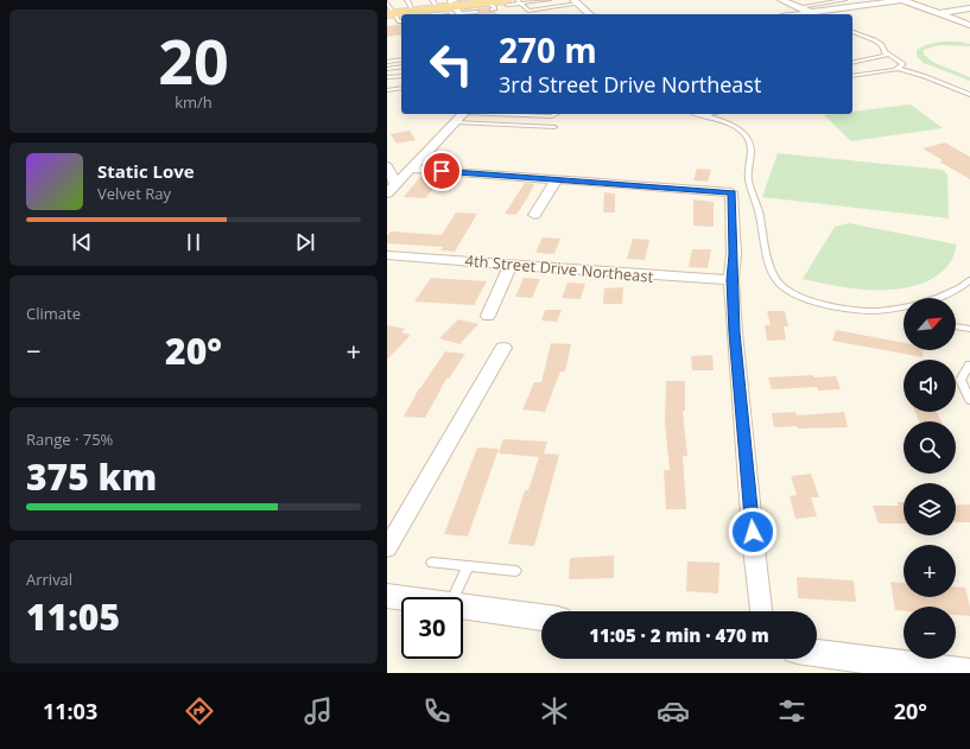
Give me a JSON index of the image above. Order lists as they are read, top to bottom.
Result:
{
  "streets": {
    "street": ["4th Street Drive Northeast"]
  },
  "north": "top right",
  "page": {
    "tile": [
      ["20", "km/h"],
      "Climate",
      ["Range · 75%", "375 km"],
      ["Arrival", "11:05"]
    ],
    "turn": ["270 m", "3rd Street Drive Northeast"],
    "song": ["Static Love", "Velvet Ray"],
    "map_buttons": ["+", "−"],
    "heat": ["−", "20°", "+"],
    "limit": "30",
    "trip": "11:05 · 2 min · 470 m",
    "tabs": ["11:03", "20°"]
  }
}
